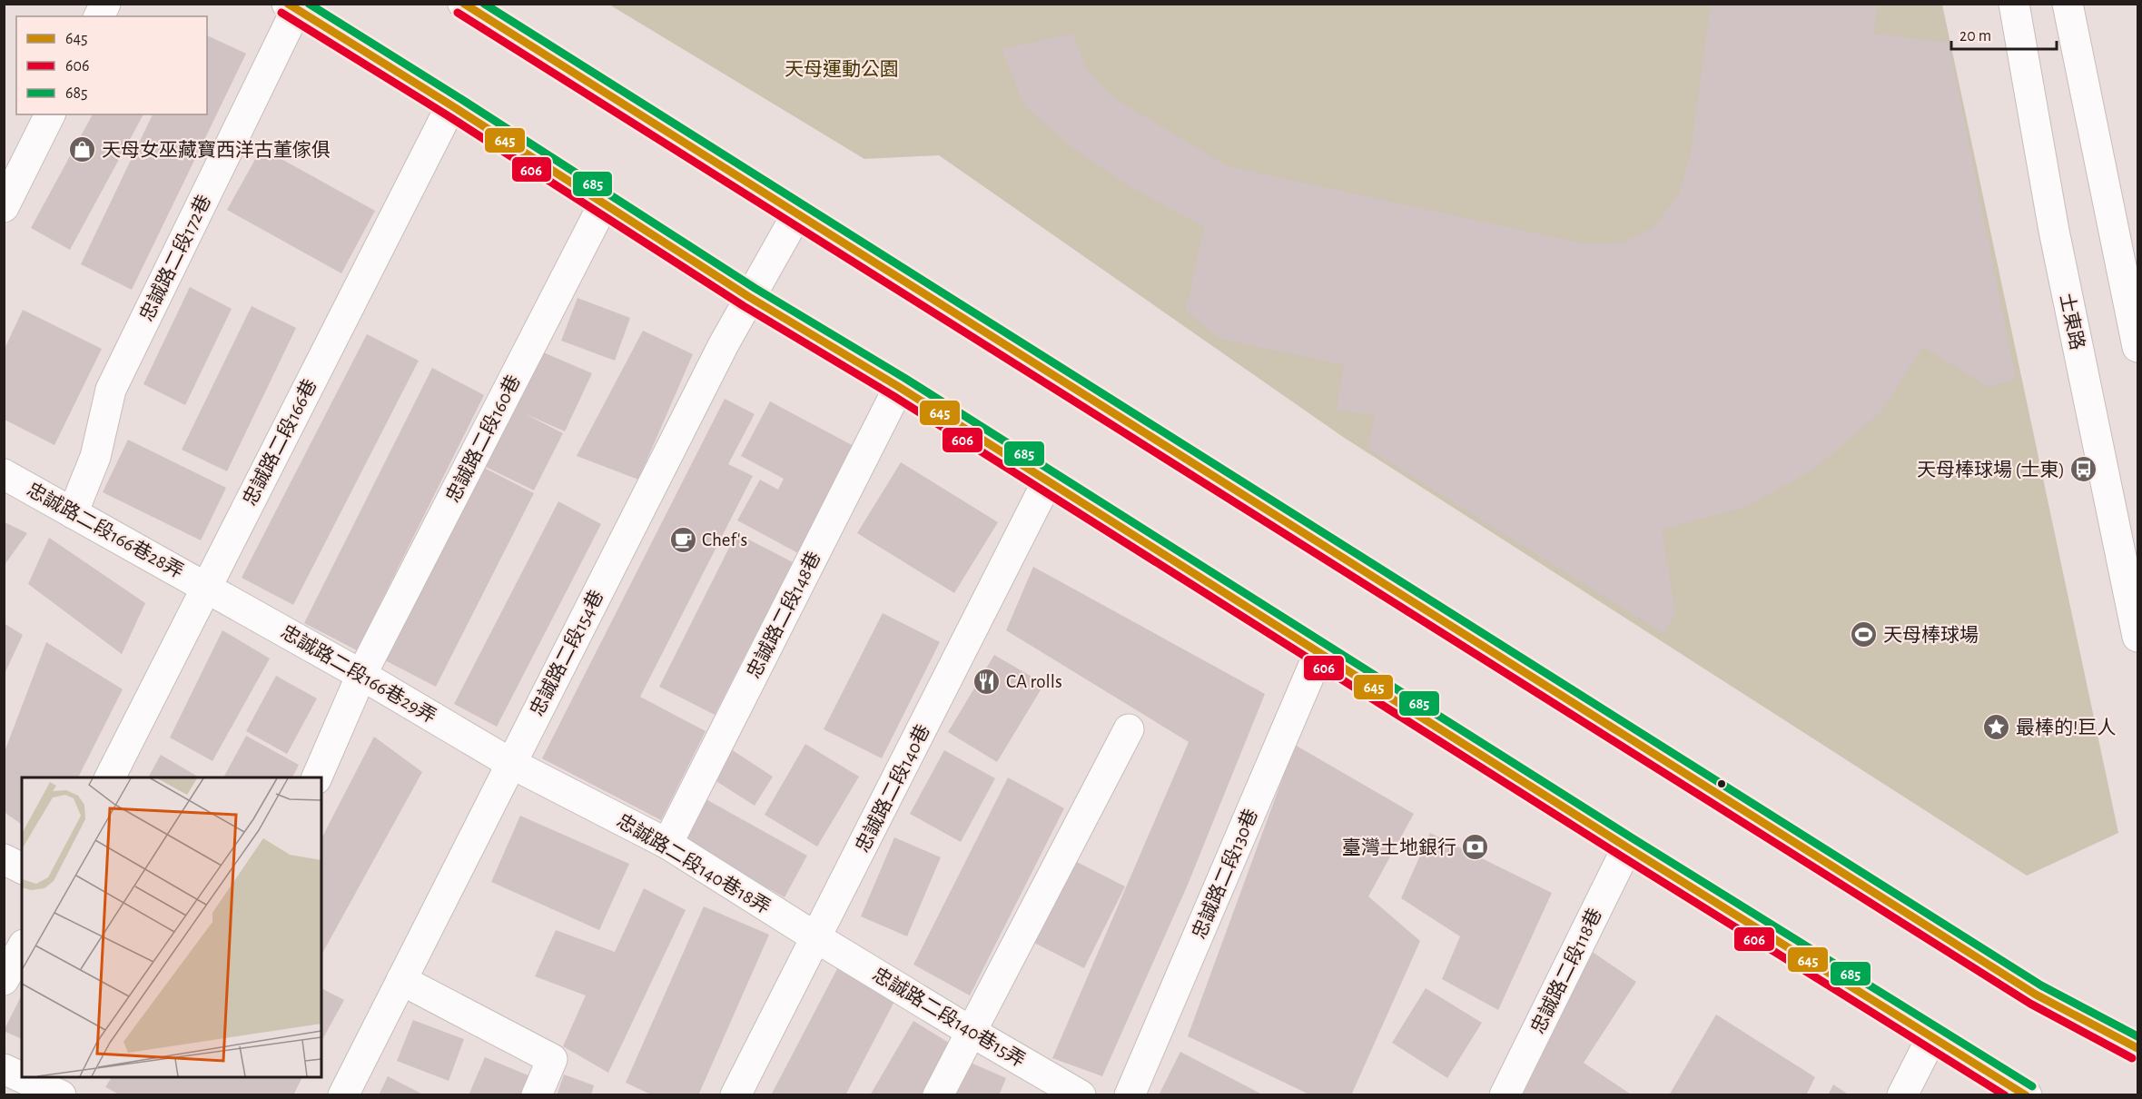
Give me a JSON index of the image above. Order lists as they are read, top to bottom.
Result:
{
  "streets": {
    "street": [
      "忠誠路二段172巷",
      "士東路",
      "忠誠路二段160巷",
      "忠誠路二段166巷",
      "忠誠路二段166巷28弄",
      "忠誠路二段148巷",
      "忠誠路二段154巷",
      "忠誠路二段166巷29弄",
      "忠誠路二段140巷",
      "忠誠路二段140巷18弄",
      "忠誠路二段130巷",
      "忠誠路二段118巷",
      "忠誠路二段140巷15弄"
    ]
  },
  "crossings": [
    ["忠誠路二段172巷", "忠誠路二段166巷28弄"],
    ["忠誠路二段160巷", "忠誠路二段166巷29弄"],
    ["忠誠路二段166巷", "忠誠路二段166巷28弄"],
    ["忠誠路二段166巷", "忠誠路二段166巷29弄"],
    ["忠誠路二段166巷28弄", "忠誠路二段166巷29弄"],
    ["忠誠路二段148巷", "忠誠路二段140巷18弄"],
    ["忠誠路二段154巷", "忠誠路二段166巷29弄"],
    ["忠誠路二段154巷", "忠誠路二段140巷18弄"],
    ["忠誠路二段166巷29弄", "忠誠路二段140巷18弄"],
    ["忠誠路二段140巷", "忠誠路二段140巷18弄"],
    ["忠誠路二段140巷", "忠誠路二段140巷15弄"],
    ["忠誠路二段140巷18弄", "忠誠路二段140巷15弄"]
  ],
  "parks": ["天母運動公園"],
  "places": {
    "shop": ["天母女巫藏寶西洋古董傢俱"],
    "bus stop": ["天母棒球場 (士東)"],
    "cafe": ["Chef's"],
    "sports": ["天母棒球場"],
    "restaurant": ["CA rolls"],
    "place": ["最棒的!巨人"],
    "bank": ["臺灣土地銀行"]
  },
  "lines": ["transit line 645", "transit line 685", "transit line 606"],
  "legend": ["645", "606", "685"],
  "scale_bar": "20 m"
}
